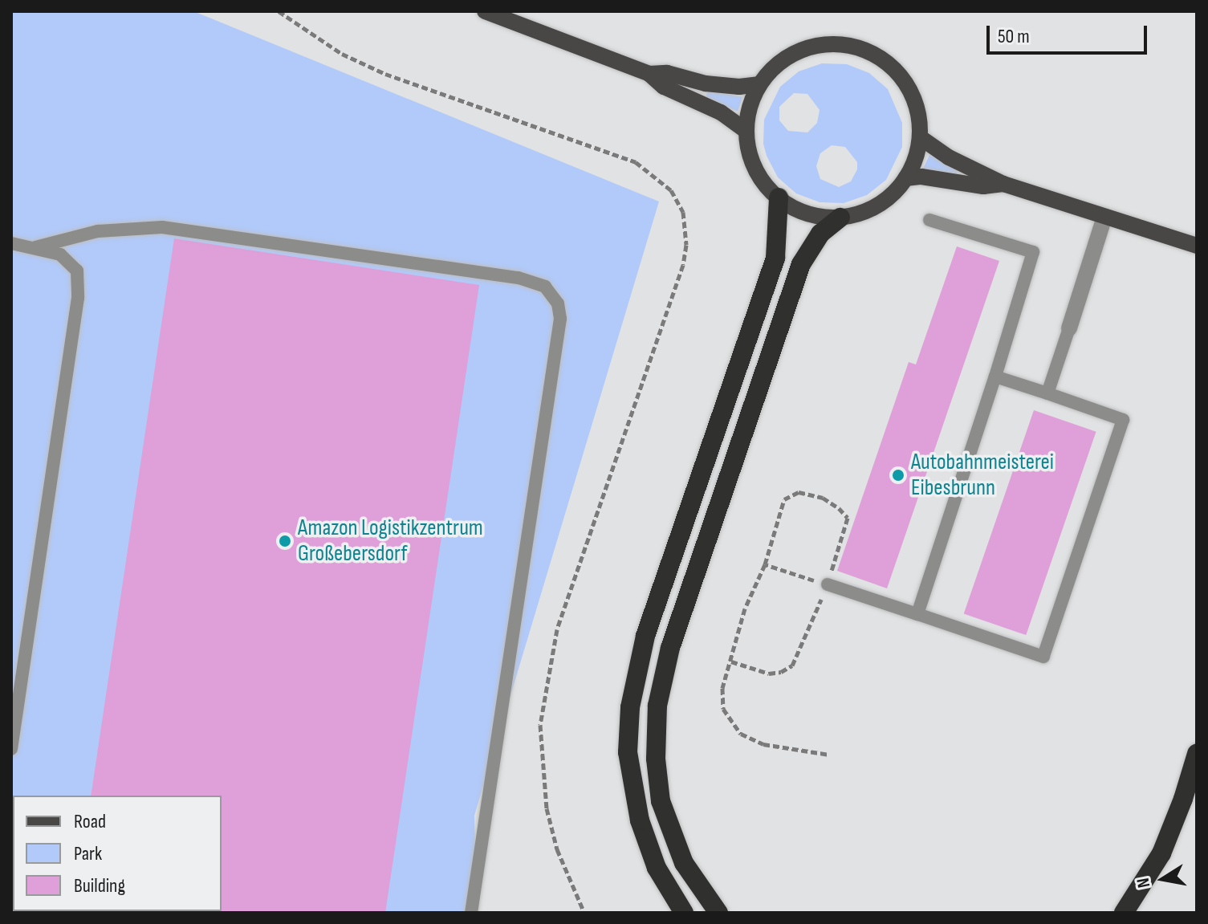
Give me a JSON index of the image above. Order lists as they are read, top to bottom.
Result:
{
  "places": ["Autobahnmeisterei Eibesbrunn", "Amazon Logistikzentrum Großebersdorf"],
  "legend": ["Road", "Park", "Building"],
  "scale_bar": "50 m",
  "north": "left"
}
